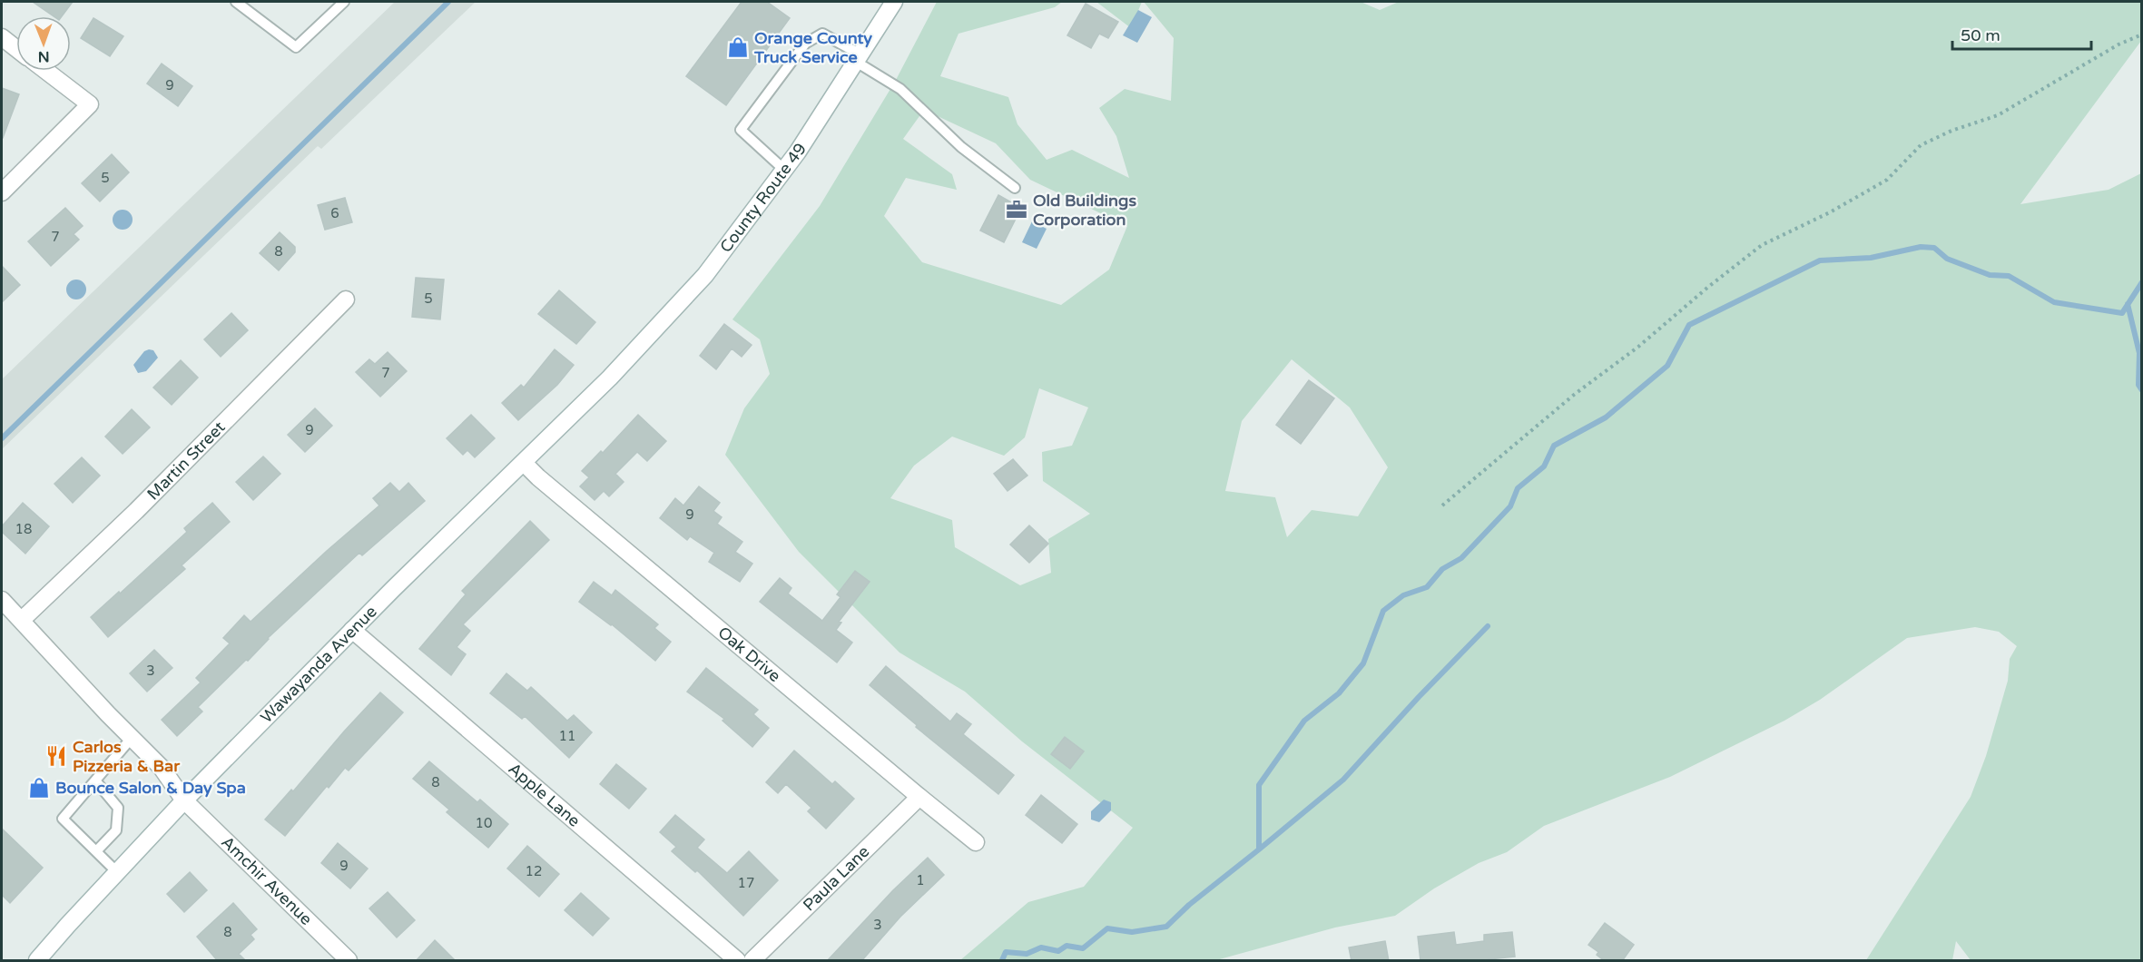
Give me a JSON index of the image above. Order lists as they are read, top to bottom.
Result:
{
  "streets": {
    "street": [
      "County Route 49",
      "Martin Street",
      "Oak Drive",
      "Wawayanda Avenue",
      "Apple Lane",
      "Paula Lane",
      "Amchir Avenue"
    ]
  },
  "crossings": [
    ["County Route 49", "Wawayanda Avenue"],
    ["Martin Street", "Amchir Avenue"],
    ["Oak Drive", "Wawayanda Avenue"],
    ["Oak Drive", "Paula Lane"],
    ["Wawayanda Avenue", "Apple Lane"],
    ["Wawayanda Avenue", "Amchir Avenue"]
  ],
  "places": {
    "shop": ["Orange County Truck Service", "Bounce Salon & Day Spa"],
    "office": ["Old Buildings Corporation"],
    "restaurant": ["Carlos Pizzeria & Bar"]
  },
  "house_numbers": [
    "9",
    "5",
    "6",
    "7",
    "8",
    "5",
    "7",
    "9",
    "9",
    "18",
    "3",
    "11",
    "8",
    "10",
    "9",
    "12",
    "1",
    "17",
    "3",
    "8"
  ],
  "scale_bar": "50 m",
  "north": "bottom"
}
